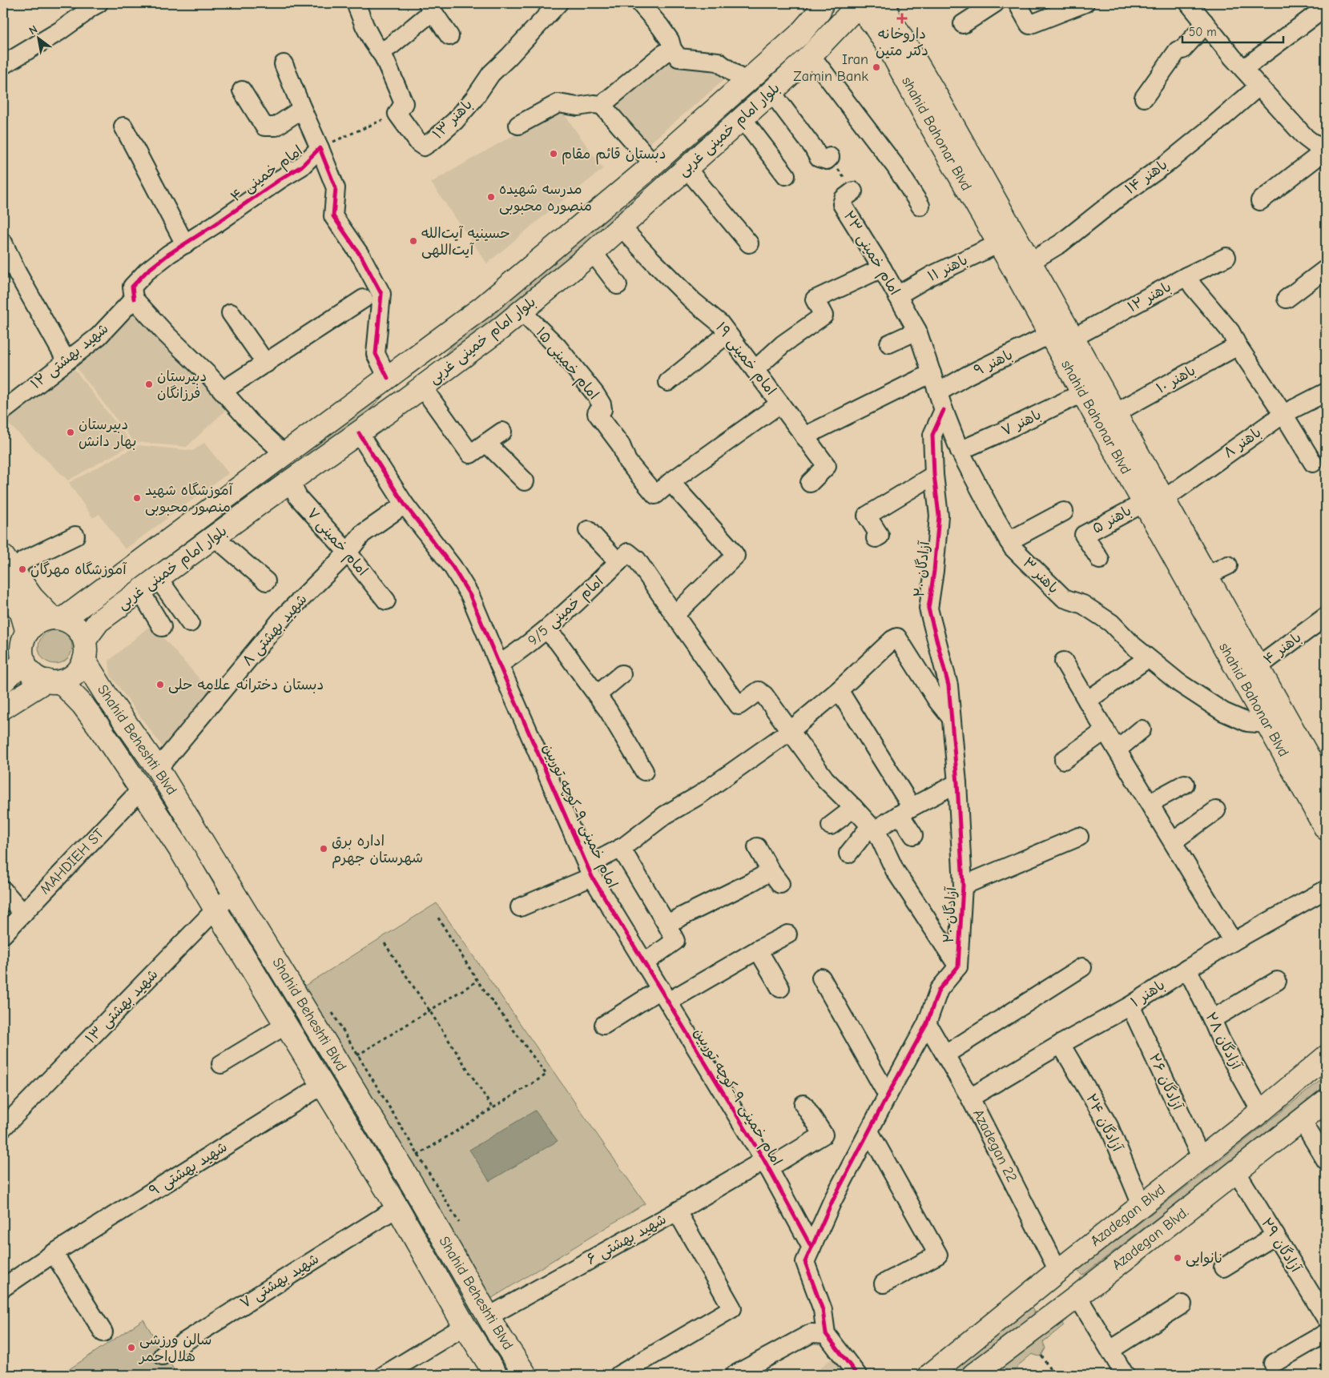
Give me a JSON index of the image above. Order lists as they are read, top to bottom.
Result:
{
  "streets": {
    "main road": [
      "بلوار امام خمینی غربی",
      "shahid Bahonar Blvd",
      "Shahid Beheshti Blvd",
      "َAzadegan Blvd",
      "Azadegan Blvd."
    ],
    "street": [
      "باهنر ۱۳",
      "امام خمینی ۴",
      "باهنر ۱۴",
      "امام خمینی ۲۳",
      "باهنر ۱۱",
      "باهنر ۱۲",
      "شهید بهشتی ۱۲",
      "امام خمینی ۱۹",
      "باهنر ۹",
      "امام خمینی ۱۵",
      "باهنر ۱۰",
      "باهنر ۷",
      "باهنر ۸",
      "باهنر ۵",
      "امام خمینی ۷",
      "آزادگان ۲۰",
      "باهنر ۳",
      "امام خمینی 9/5",
      "شهید بهشتی ۸",
      "باهنر ۴",
      "امام خمینی ۹-کوچه توربین",
      "MAHDIEH ST",
      "باهنر ۱",
      "شهید بهشتی ۱۳",
      "آزادگان ۲۸",
      "آزادگان ۲۶",
      "آزادگان ۲۴",
      "Azadegan 22",
      "شهید بهشتی ۹",
      "شهید بهشتی ۶",
      "آزادگان ۲۹",
      "شهید بهشتی ۷"
    ]
  },
  "crossings": [
    ["بلوار امام خمینی غربی", "shahid Bahonar Blvd"],
    ["بلوار امام خمینی غربی", "امام خمینی ۴"],
    ["بلوار امام خمینی غربی", "امام خمینی ۱۹"],
    ["بلوار امام خمینی غربی", "امام خمینی ۱۵"],
    ["بلوار امام خمینی غربی", "امام خمینی ۷"],
    ["بلوار امام خمینی غربی", "Shahid Beheshti Blvd"],
    ["بلوار امام خمینی غربی", "امام خمینی ۹-کوچه توربین"],
    ["shahid Bahonar Blvd", "باهنر ۱۴"],
    ["shahid Bahonar Blvd", "باهنر ۱۱"],
    ["shahid Bahonar Blvd", "باهنر ۱۲"],
    ["shahid Bahonar Blvd", "باهنر ۹"],
    ["shahid Bahonar Blvd", "باهنر ۱۰"],
    ["shahid Bahonar Blvd", "باهنر ۷"],
    ["shahid Bahonar Blvd", "باهنر ۸"],
    ["shahid Bahonar Blvd", "باهنر ۵"],
    ["shahid Bahonar Blvd", "باهنر ۳"],
    ["shahid Bahonar Blvd", "باهنر ۴"],
    ["امام خمینی ۴", "شهید بهشتی ۱۲"],
    ["امام خمینی ۲۳", "باهنر ۱۱"],
    ["امام خمینی ۲۳", "باهنر ۳"],
    ["باهنر ۹", "باهنر ۳"],
    ["باهنر ۷", "باهنر ۳"],
    ["باهنر ۸", "باهنر ۵"],
    ["امام خمینی ۷", "شهید بهشتی ۸"],
    ["آزادگان ۲۰", "باهنر ۳"],
    ["امام خمینی 9/5", "امام خمینی ۹-کوچه توربین"],
    ["شهید بهشتی ۸", "Shahid Beheshti Blvd"],
    ["شهید بهشتی ۸", "امام خمینی ۹-کوچه توربین"],
    ["Shahid Beheshti Blvd", "MAHDIEH ST"],
    ["Shahid Beheshti Blvd", "شهید بهشتی ۱۳"],
    ["Shahid Beheshti Blvd", "شهید بهشتی ۹"],
    ["Shahid Beheshti Blvd", "شهید بهشتی ۶"],
    ["Shahid Beheshti Blvd", "شهید بهشتی ۷"],
    ["امام خمینی ۹-کوچه توربین", "شهید بهشتی ۶"],
    ["باهنر ۱", "آزادگان ۲۸"],
    ["باهنر ۱", "آزادگان ۲۶"],
    ["باهنر ۱", "آزادگان ۲۴"],
    ["باهنر ۱", "Azadegan 22"],
    ["آزادگان ۲۸", "َAzadegan Blvd"],
    ["آزادگان ۲۶", "َAzadegan Blvd"],
    ["آزادگان ۲۴", "َAzadegan Blvd"],
    ["Azadegan 22", "َAzadegan Blvd"],
    ["Azadegan Blvd.", "آزادگان ۲۹"]
  ],
  "places": {
    "health": ["داروخانه دکتر متین"],
    "other": [
      "Iran Zamin Bank",
      "دبستان قائم مقام",
      "مدرسه شهیده منصوره محبوبی",
      "حسینیه آیت‌الله آیت‌اللهی",
      "دبیرستان فرزانگان",
      "دبیرستان بهار دانش",
      "آموزشگاه شهید منصور محبوبی",
      "آموزشگاه مهرگان",
      "دبستان دخترانه علامه حلی",
      "اداره برق شهرستان جهرم",
      "نانوایی",
      "سالن ورزشی هلال‌احمر"
    ]
  },
  "scale_bar": "50 m",
  "north": "top left"
}
